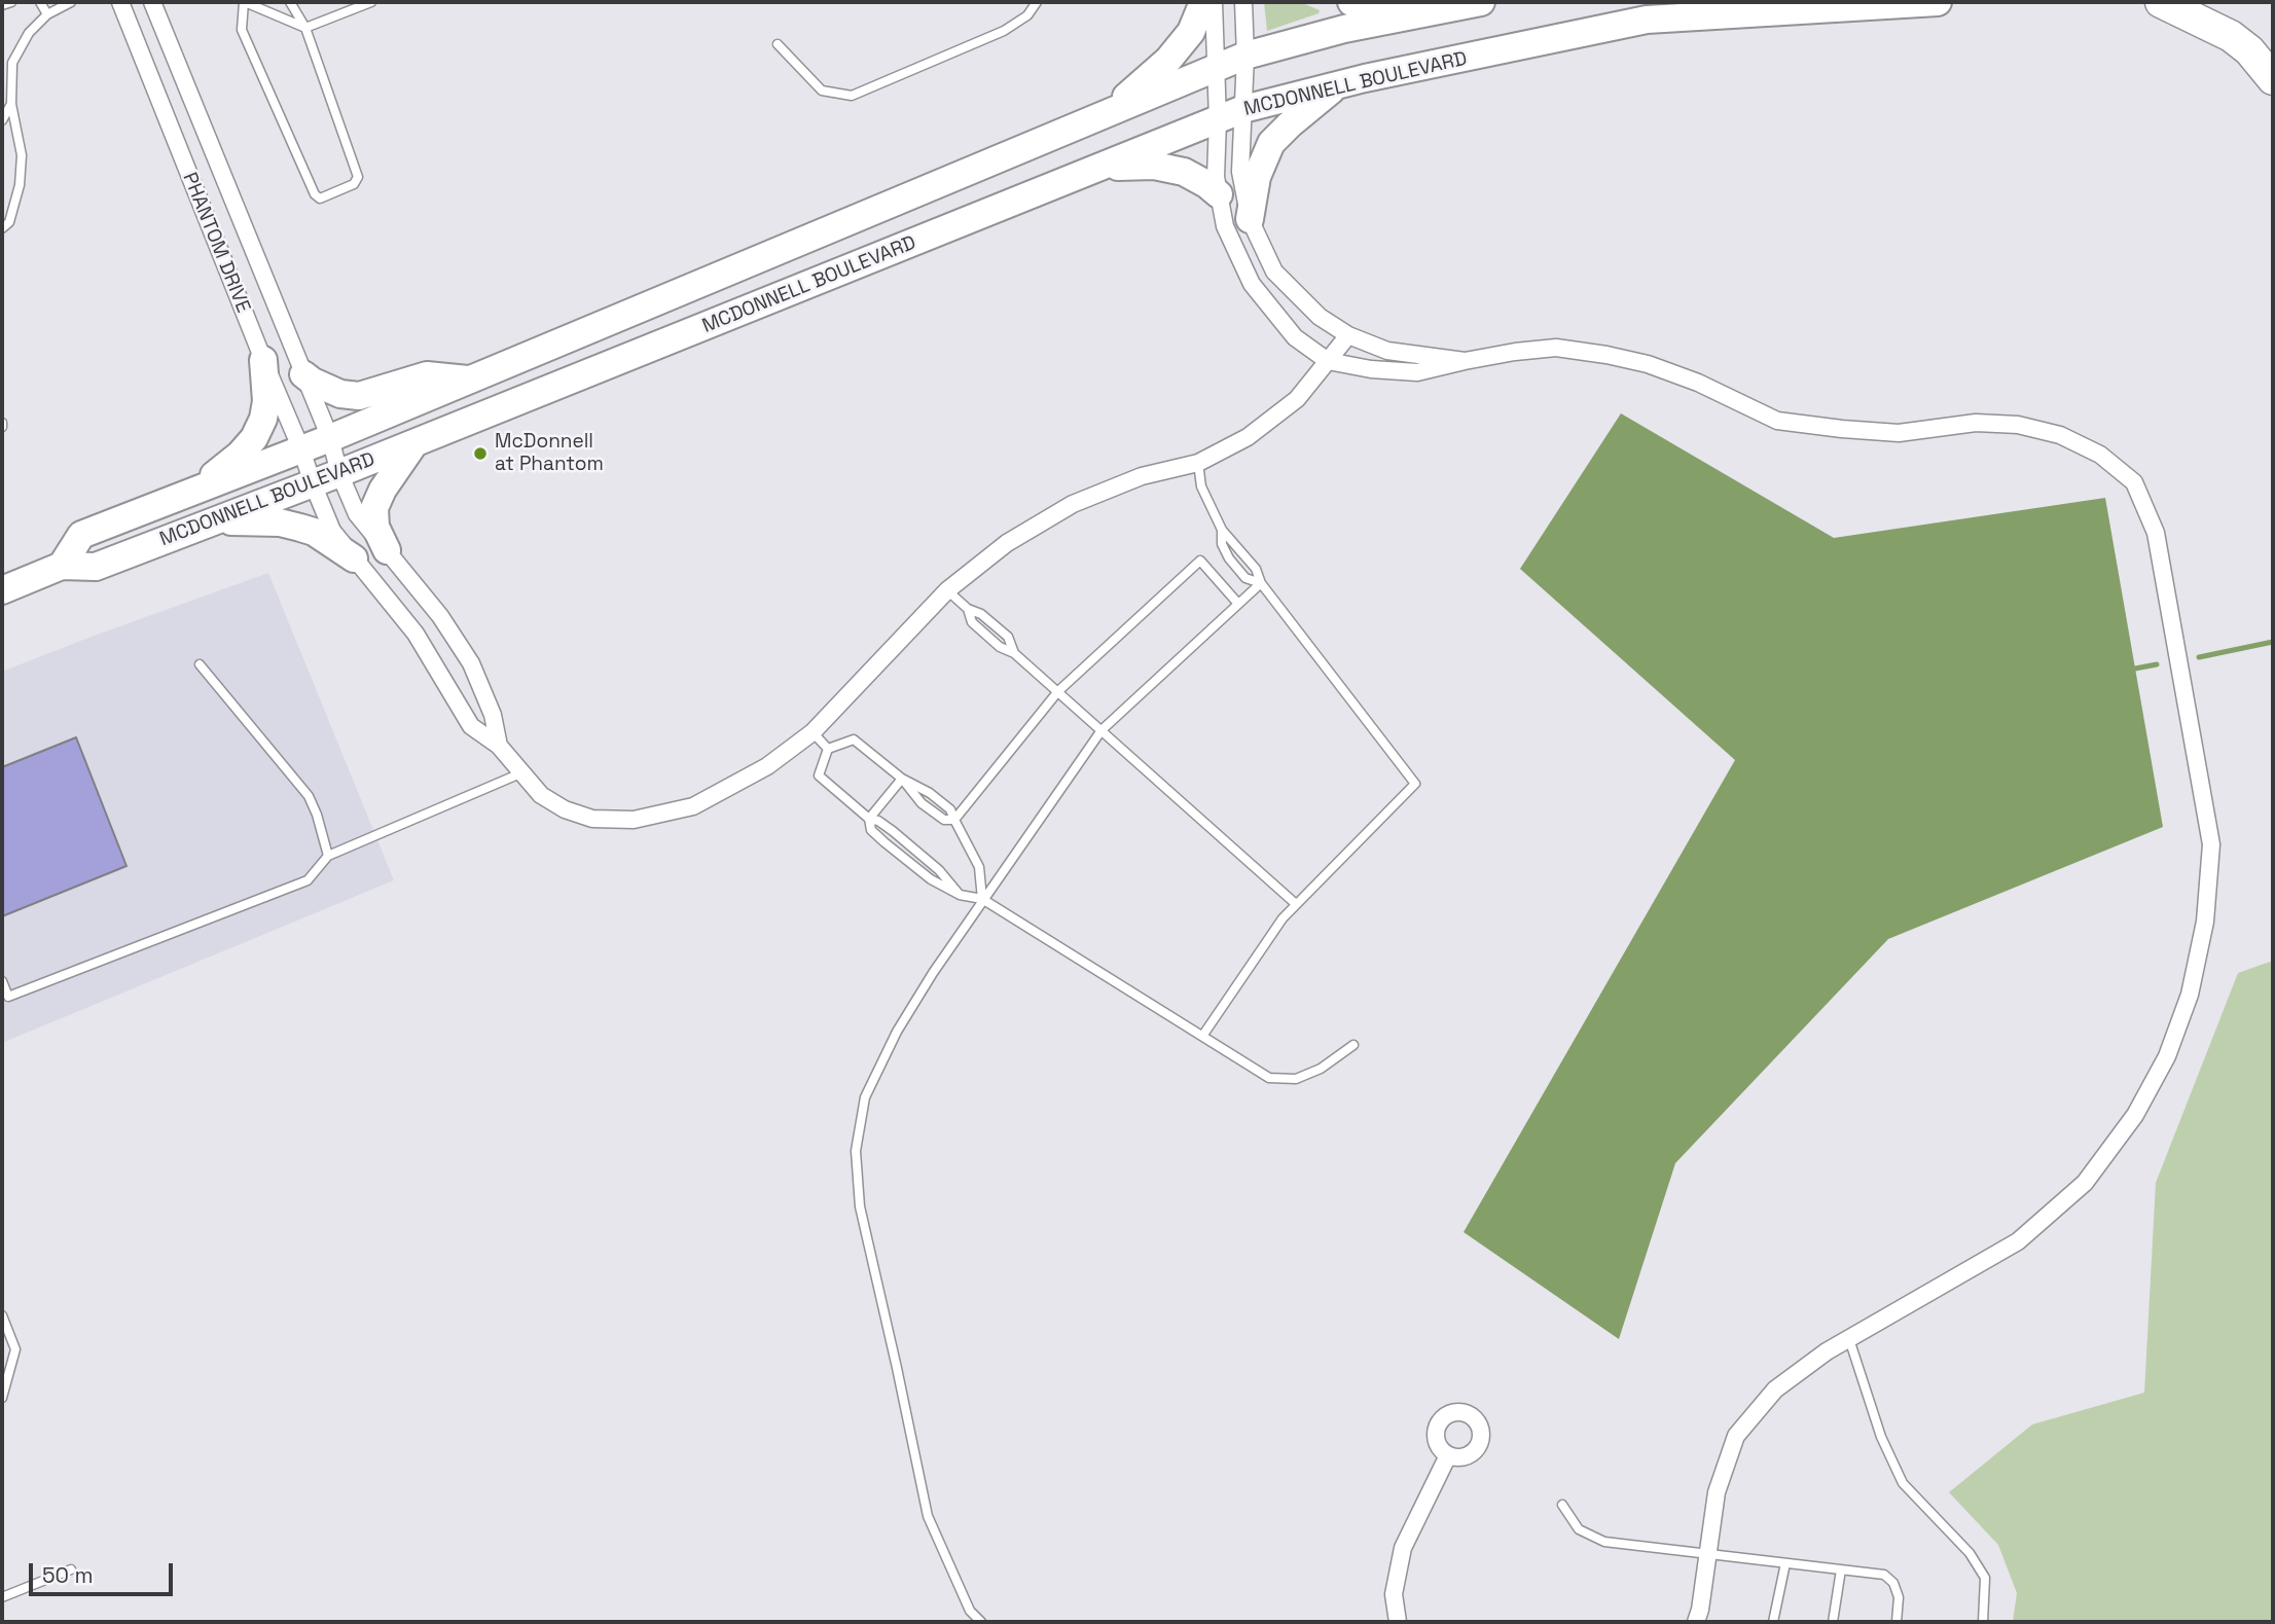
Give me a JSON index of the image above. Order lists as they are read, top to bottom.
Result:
{
  "streets": {
    "main road": ["MCDONNELL BOULEVARD"],
    "street": ["PHANTOM DRIVE"]
  },
  "crossings": [
    ["MCDONNELL BOULEVARD", "PHANTOM DRIVE"]
  ],
  "places": ["McDonnell at Phantom"],
  "scale_bar": "50 m"
}
